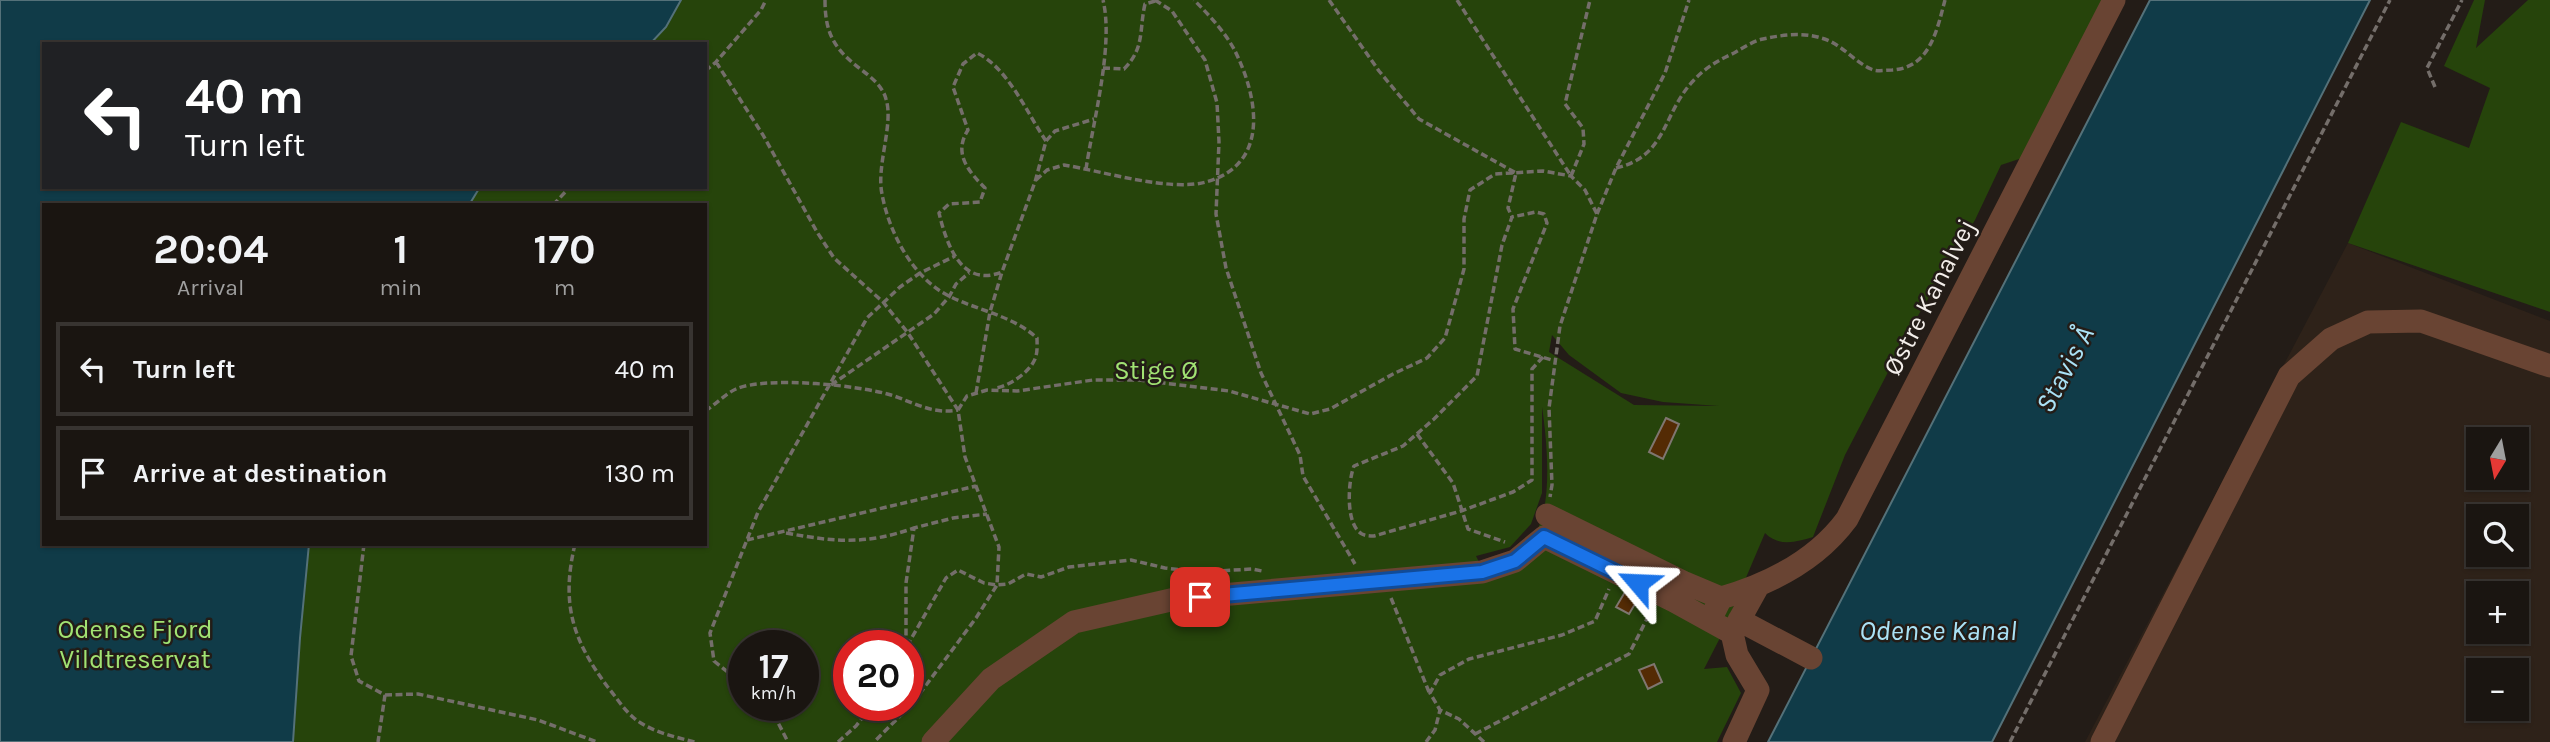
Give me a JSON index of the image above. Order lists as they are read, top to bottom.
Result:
{
  "streets": {
    "street": ["Østre Kanalvej"]
  },
  "water": ["Stavis Å", "Odense Kanal"],
  "parks": ["Stige Ø", "Odense Fjord Vildtreservat"],
  "north": "bottom",
  "page": {
    "turn": ["40 m", "Turn left"],
    "eta": [
      "20:04",
      "Arrival",
      "1",
      "min",
      "170",
      "m"
    ],
    "list": [
      {
        "name": "Turn left",
        "value": "40 m"
      },
      {
        "name": "Arrive at destination",
        "value": "130 m"
      }
    ],
    "map_buttons": ["+", "−"],
    "speed": "17 km/h",
    "limit": "20"
  }
}
